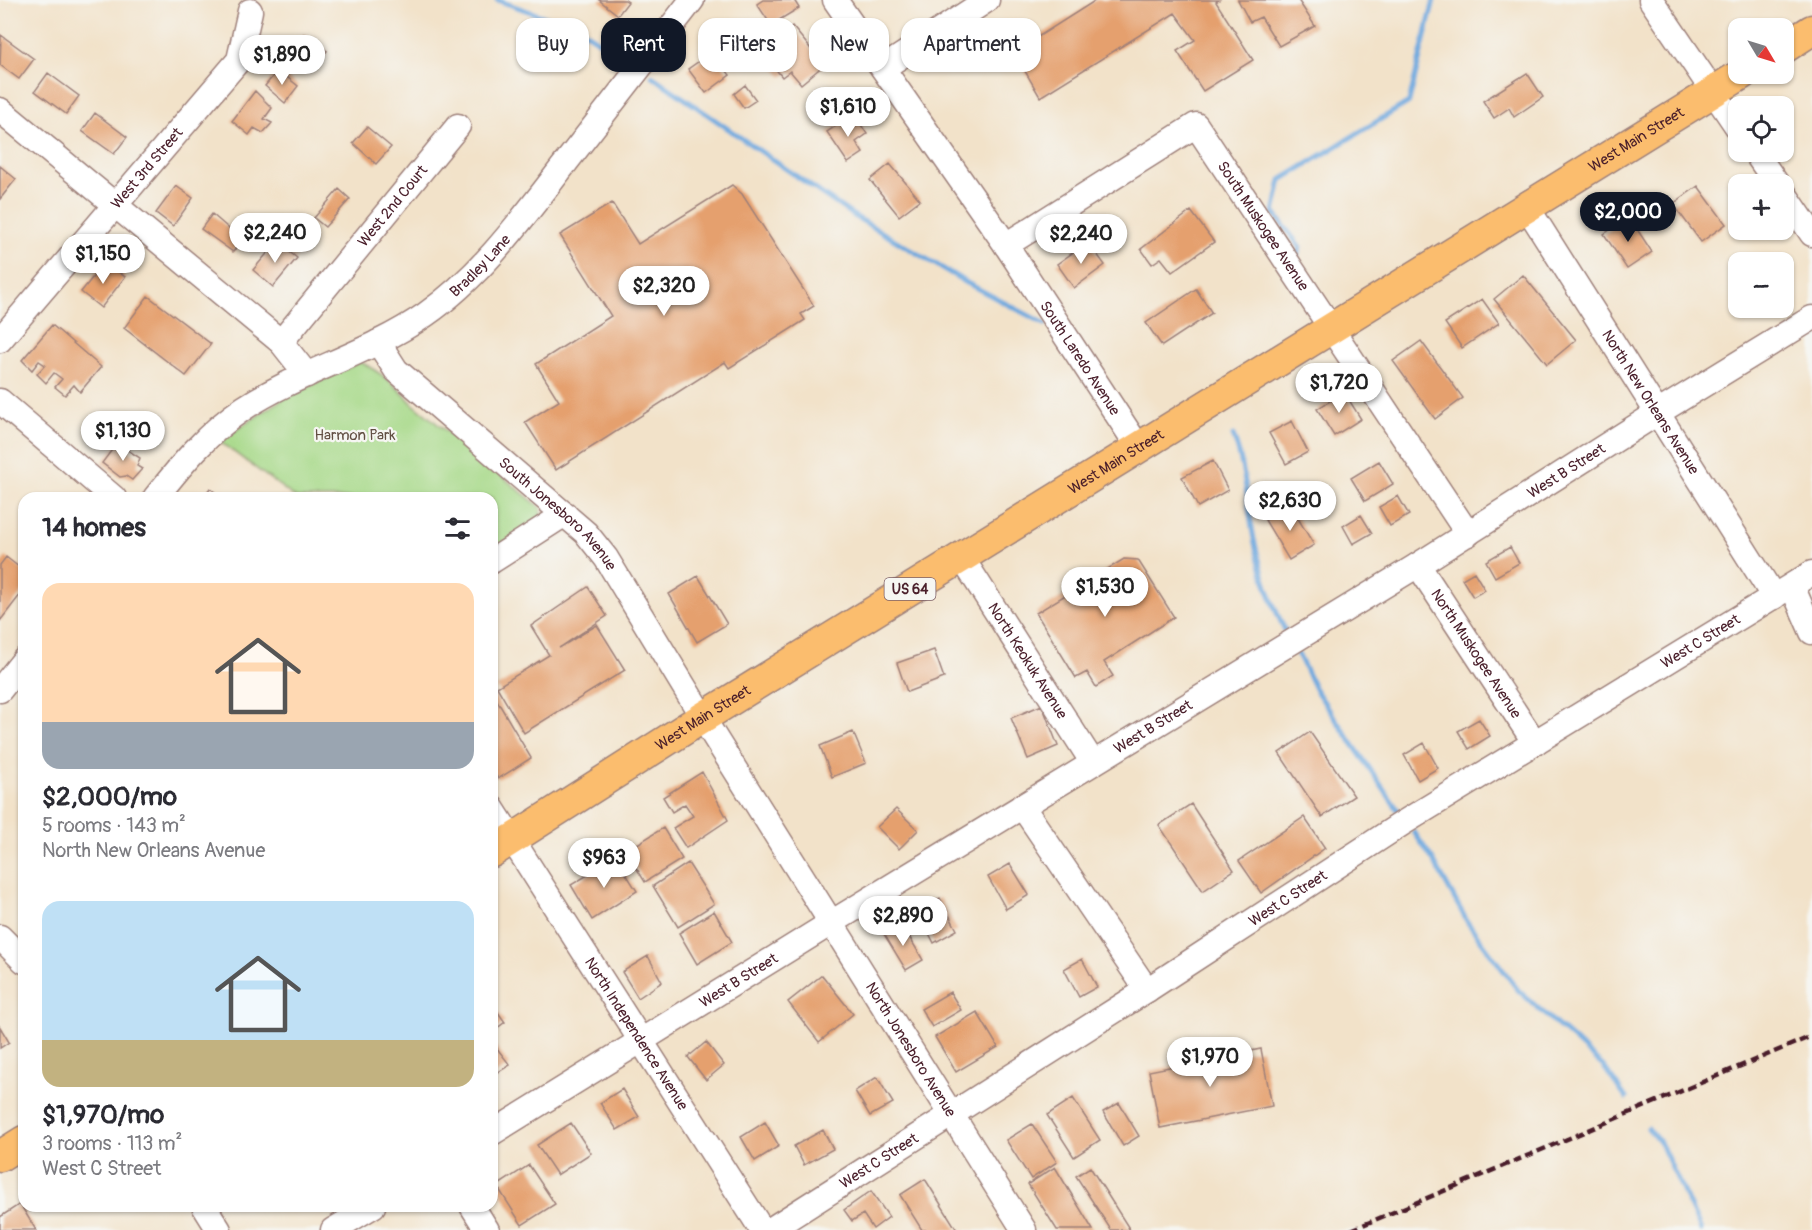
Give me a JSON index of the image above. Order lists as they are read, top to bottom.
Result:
{
  "streets": {
    "main road": ["West Main Street", "US 64"],
    "street": [
      "West 3rd Street",
      "West 2nd Court",
      "South Muskogee Avenue",
      "Bradley Lane",
      "South Laredo Avenue",
      "North New Orleans Avenue",
      "West B Street",
      "South Jonesboro Avenue",
      "West C Street",
      "North Muskogee Avenue",
      "North Keokuk Avenue",
      "North Independence Avenue",
      "North Jonesboro Avenue"
    ]
  },
  "crossings": [
    ["West Main Street", "South Muskogee Avenue"],
    ["West Main Street", "South Laredo Avenue"],
    ["West Main Street", "North New Orleans Avenue"],
    ["West Main Street", "South Jonesboro Avenue"],
    ["West Main Street", "North Keokuk Avenue"],
    ["West Main Street", "North Independence Avenue"],
    ["West Main Street", "North Jonesboro Avenue"],
    ["South Muskogee Avenue", "South Laredo Avenue"],
    ["Bradley Lane", "South Jonesboro Avenue"],
    ["North New Orleans Avenue", "West B Street"],
    ["North New Orleans Avenue", "West C Street"],
    ["West B Street", "North Muskogee Avenue"],
    ["West B Street", "North Keokuk Avenue"],
    ["West B Street", "North Independence Avenue"],
    ["West B Street", "North Jonesboro Avenue"],
    ["South Jonesboro Avenue", "North Jonesboro Avenue"],
    ["West C Street", "North Muskogee Avenue"],
    ["West C Street", "North Jonesboro Avenue"]
  ],
  "parks": ["Harmon Park"],
  "north": "bottom right",
  "page": {
    "map_buttons": ["+", "−"],
    "chip": [
      "Buy",
      "Rent",
      "Filters",
      "New",
      "Apartment"
    ],
    "price": [
      "$1,890",
      "$1,610",
      "$2,000",
      "$2,240",
      "$2,240",
      "$1,150",
      "$2,320",
      "$1,720",
      "$1,130",
      "$2,630",
      "$1,530",
      "$963",
      "$2,890",
      "$1,970"
    ],
    "heading": "14 homes",
    "list": [
      {
        "name": "$2,000/mo",
        "note": "5 rooms · 143 m² · North New Orleans Avenue"
      },
      {
        "name": "$1,970/mo",
        "note": "3 rooms · 113 m² · West C Street"
      }
    ]
  }
}
